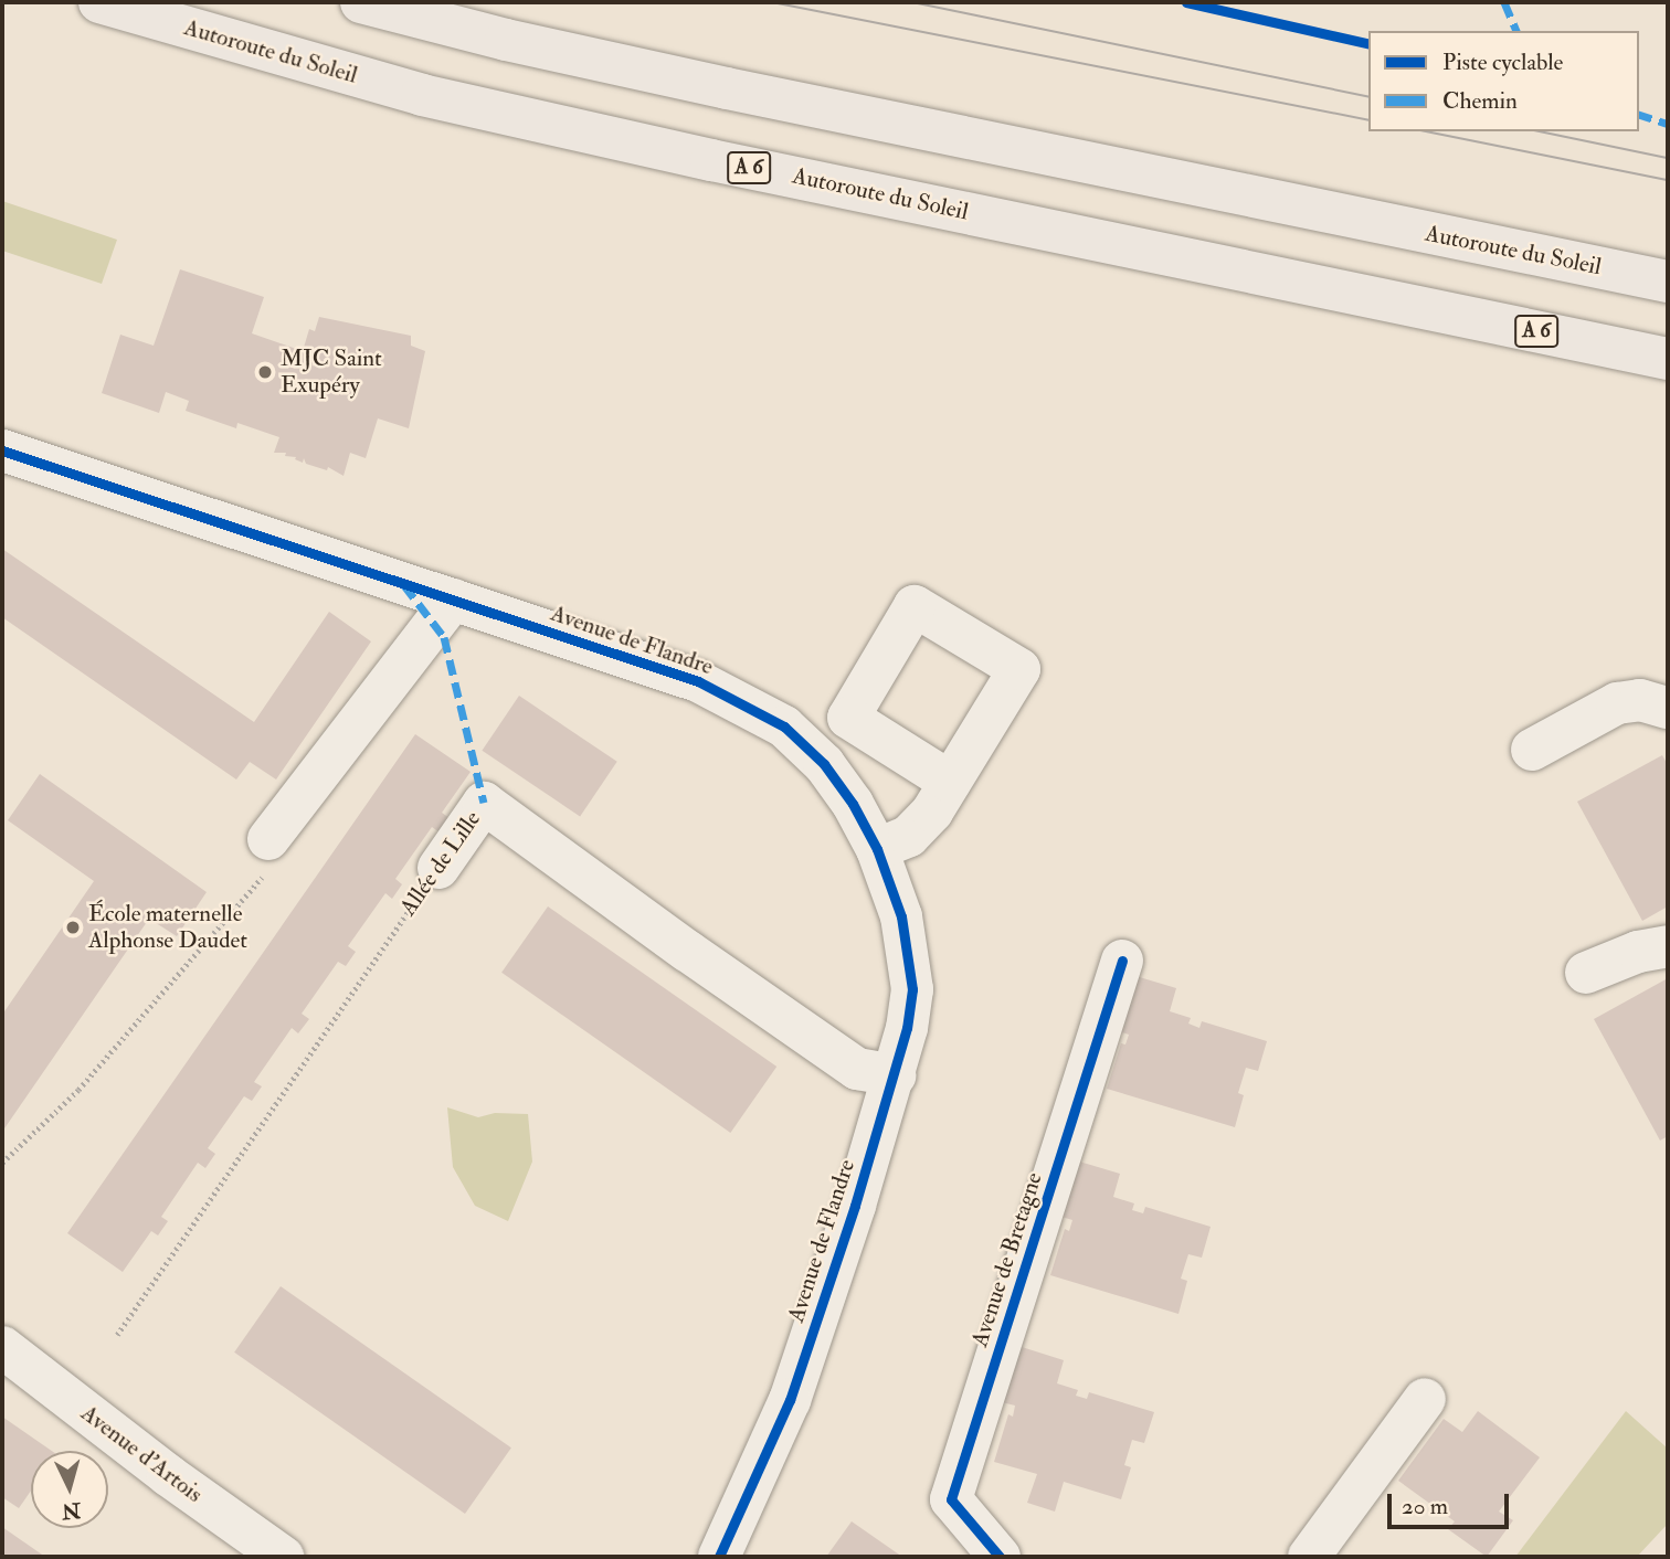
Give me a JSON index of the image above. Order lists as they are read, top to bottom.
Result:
{
  "streets": {
    "highway": ["Autoroute du Soleil", "A 6"],
    "street": [
      "Avenue de Flandre",
      "Allée de Lille",
      "Avenue de Bretagne",
      "Avenue d'Artois"
    ]
  },
  "crossings": [
    ["Avenue de Flandre", "Allée de Lille"]
  ],
  "places": ["MJC Saint Exupéry", "École maternelle Alphonse Daudet"],
  "legend": ["Piste cyclable", "Chemin"],
  "scale_bar": "20 m",
  "north": "bottom"
}
